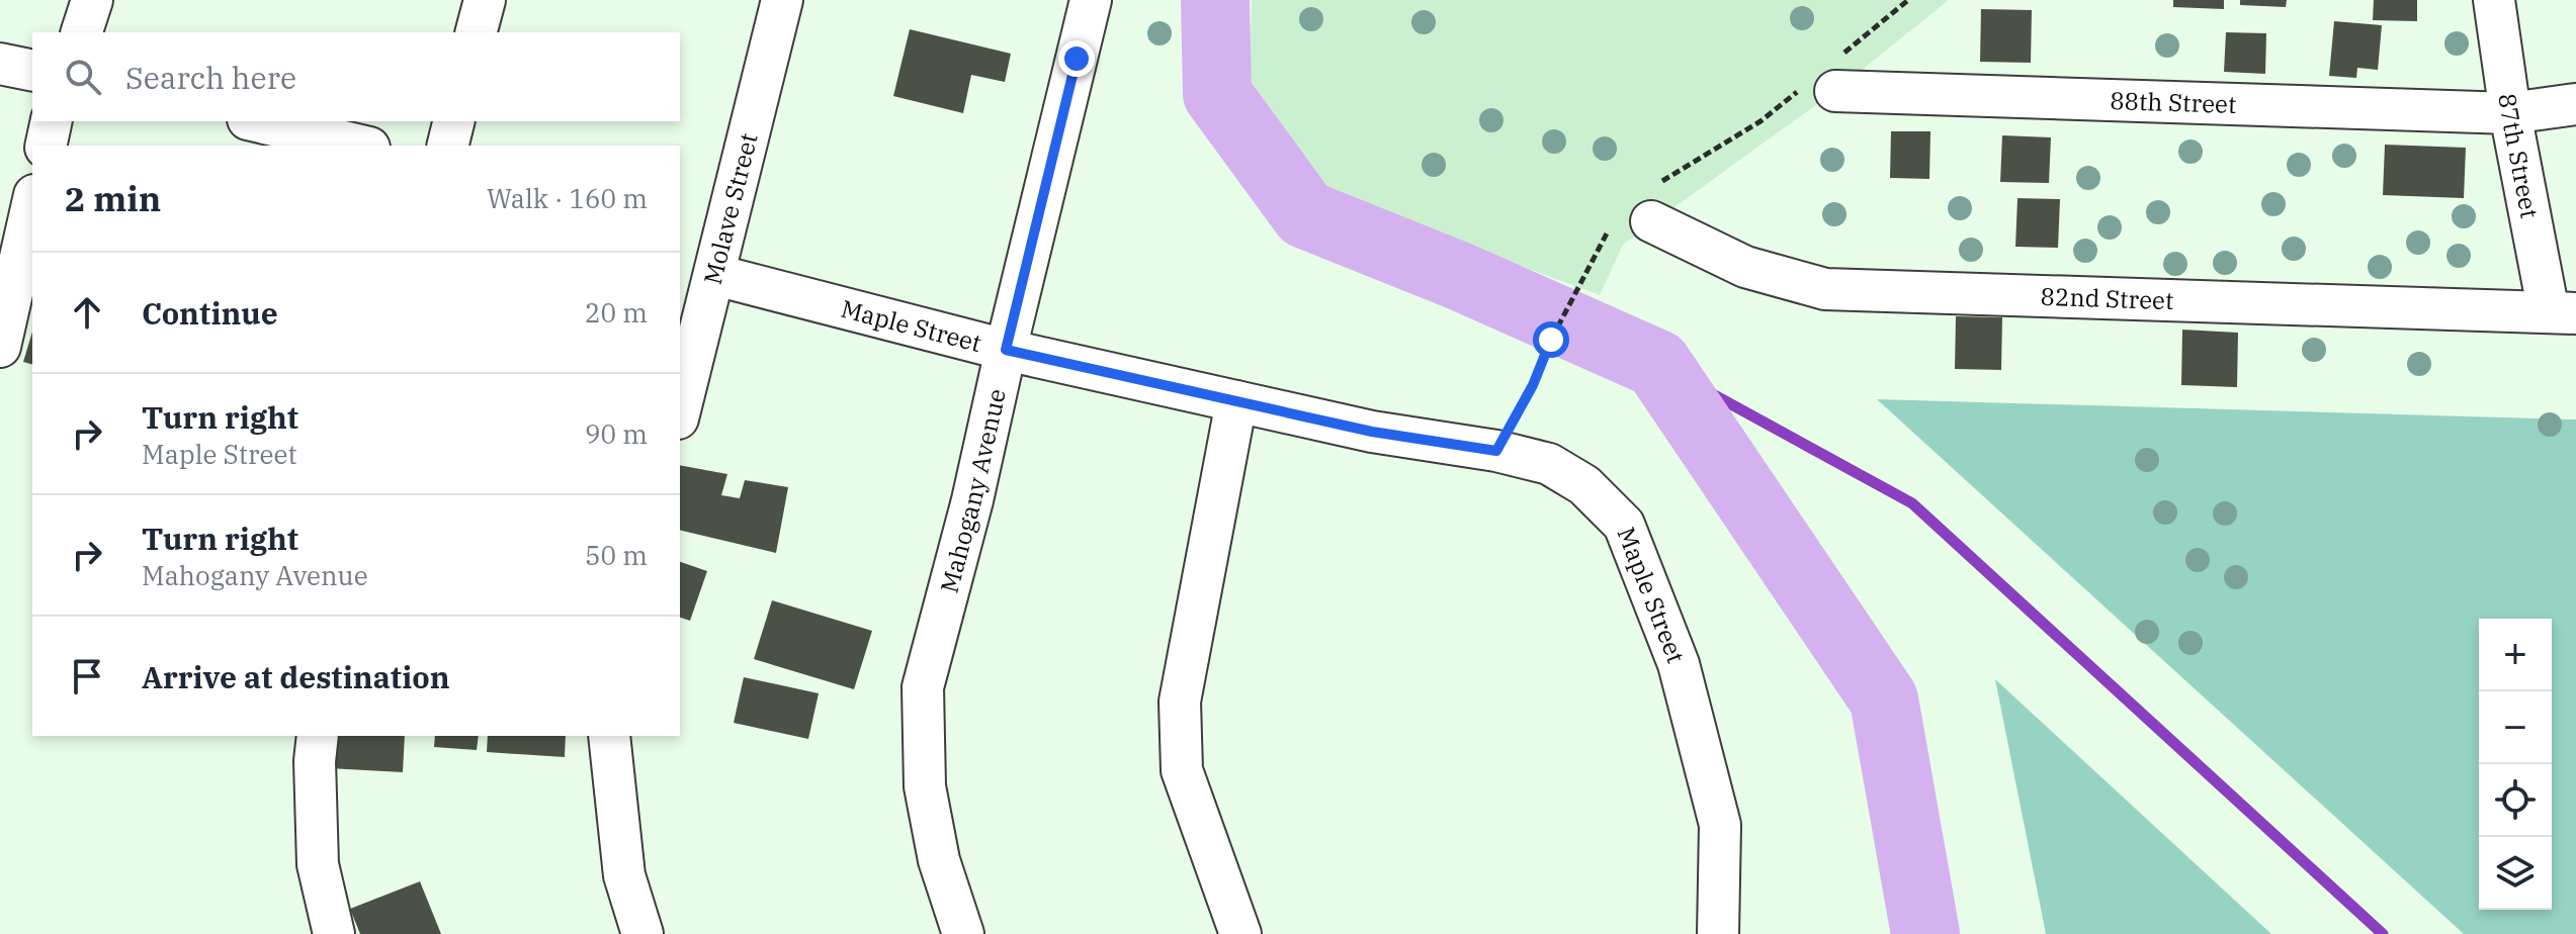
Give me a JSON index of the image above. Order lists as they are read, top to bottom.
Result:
{
  "streets": {
    "street": [
      "88th Street",
      "87th Street",
      "Molave Street",
      "82nd Street",
      "Maple Street",
      "Mahogany Avenue"
    ]
  },
  "crossings": [
    ["88th Street", "87th Street"],
    ["87th Street", "82nd Street"],
    ["Molave Street", "Maple Street"],
    ["Maple Street", "Mahogany Avenue"]
  ],
  "page": {
    "search": "Search here",
    "heading": ["2 min", "Walk · 160 m"],
    "list": [
      ["Continue", "20 m"],
      ["Turn right", "Maple Street", "90 m"],
      ["Turn right", "Mahogany Avenue", "50 m"],
      "Arrive at destination"
    ],
    "map_buttons": ["+", "−"]
  }
}
